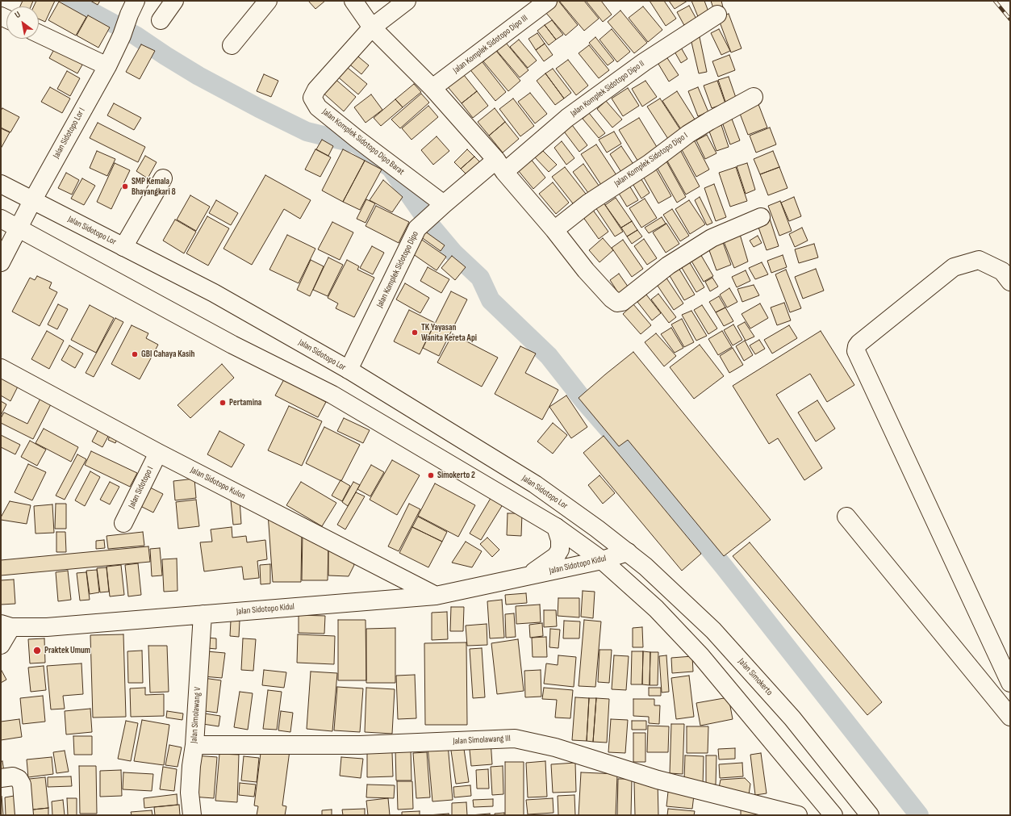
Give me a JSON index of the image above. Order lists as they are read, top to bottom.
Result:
{
  "streets": {
    "main road": [
      "Jalan Komplek Sidotopo Dipo III",
      "Jalan Komplek Sidotopo Dipo II",
      "Jalan Sidotopo Lor I",
      "Jalan Komplek Sidotopo Dipo Barat",
      "Jalan Komplek Sidotopo Dipo I",
      "Jalan Sidotopo Lor",
      "Jalan Komplek Sidotopo Dipo",
      "Jalan Sidotopo Kulon",
      "Jalan Sidotopo I",
      "Jalan Sidotopo Kidul",
      "Jalan Simokerto",
      "Jalan Simolawang V",
      "Jalan Simolawang III"
    ]
  },
  "crossings": [
    ["Jalan Komplek Sidotopo Dipo II", "Jalan Komplek Sidotopo Dipo"],
    ["Jalan Sidotopo Lor I", "Jalan Sidotopo Lor"],
    ["Jalan Komplek Sidotopo Dipo Barat", "Jalan Komplek Sidotopo Dipo"],
    ["Jalan Sidotopo Lor", "Jalan Komplek Sidotopo Dipo"],
    ["Jalan Sidotopo Lor", "Jalan Sidotopo Kidul"],
    ["Jalan Sidotopo Lor", "Jalan Simokerto"],
    ["Jalan Sidotopo Kulon", "Jalan Sidotopo I"],
    ["Jalan Sidotopo Kulon", "Jalan Sidotopo Kidul"],
    ["Jalan Sidotopo Kidul", "Jalan Simokerto"],
    ["Jalan Sidotopo Kidul", "Jalan Simolawang V"],
    ["Jalan Simolawang V", "Jalan Simolawang III"]
  ],
  "places": [
    "SMP Kemala Bhayangkari 8",
    "TK Yayasan Wanita Kereta Api",
    "GBI Cahaya Kasih",
    "Pertamina",
    "Simokerto 2",
    "Praktek Umum"
  ],
  "north": "top left"
}
